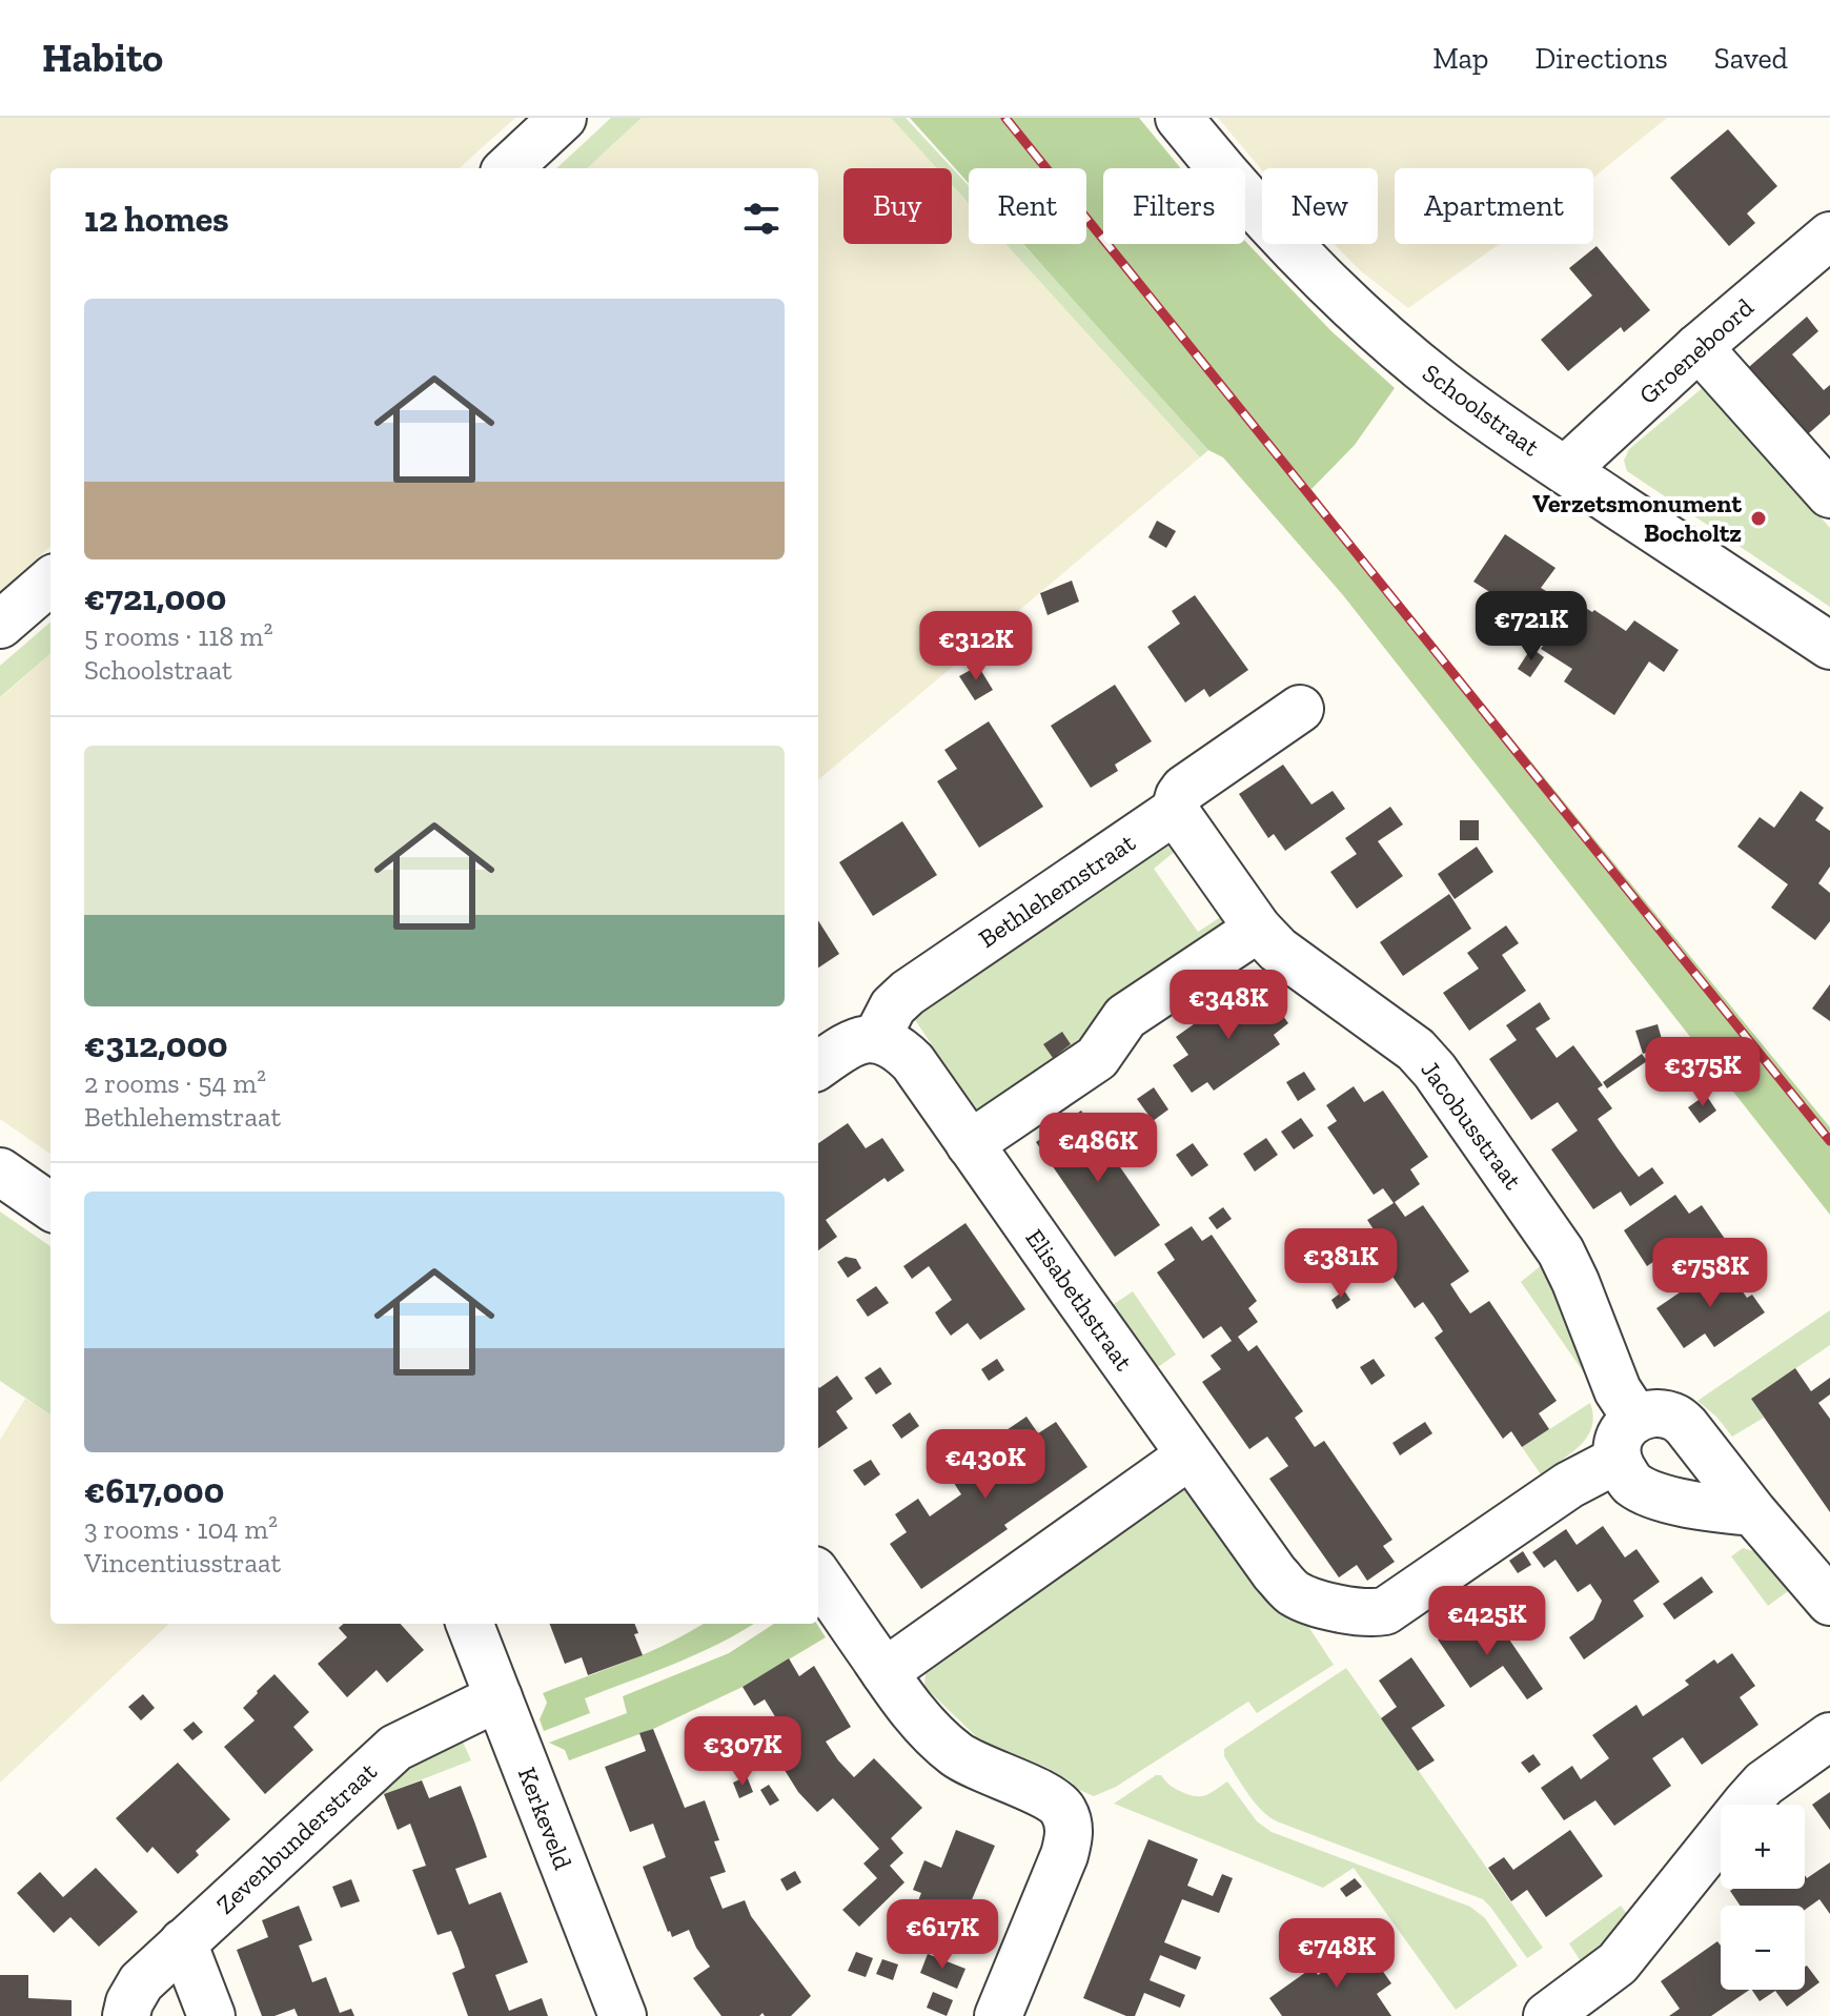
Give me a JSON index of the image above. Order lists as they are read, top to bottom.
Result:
{
  "streets": {
    "street": [
      "Groeneboord",
      "Schoolstraat",
      "Bethlehemstraat",
      "Jacobusstraat",
      "Elisabethstraat",
      "Kerkeveld",
      "Zevenbunderstraat"
    ]
  },
  "crossings": [
    ["Groeneboord", "Schoolstraat"],
    ["Bethlehemstraat", "Jacobusstraat"],
    ["Bethlehemstraat", "Elisabethstraat"],
    ["Kerkeveld", "Zevenbunderstraat"]
  ],
  "places": ["Verzetsmonument Bocholtz"],
  "page": {
    "header": "Habito",
    "nav": ["Map", "Directions", "Saved"],
    "chip": [
      "Buy",
      "Rent",
      "Filters",
      "New",
      "Apartment"
    ],
    "heading": "12 homes",
    "list": [
      {
        "name": "€721,000",
        "note": "5 rooms · 118 m² · Schoolstraat"
      },
      {
        "name": "€312,000",
        "note": "2 rooms · 54 m² · Bethlehemstraat"
      },
      {
        "name": "€617,000",
        "note": "3 rooms · 104 m² · Vincentiusstraat"
      }
    ],
    "price": [
      "€721K",
      "€312K",
      "€348K",
      "€375K",
      "€486K",
      "€381K",
      "€758K",
      "€430K",
      "€425K",
      "€307K",
      "€617K",
      "€748K"
    ],
    "map_buttons": ["+", "−"]
  }
}
